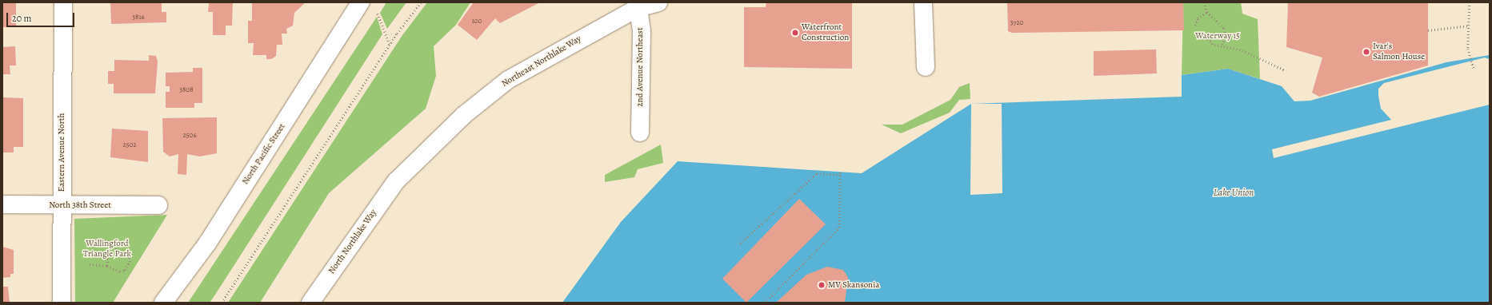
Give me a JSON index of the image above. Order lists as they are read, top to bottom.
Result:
{
  "streets": {
    "street": [
      "Northeast Northlake Way",
      "2nd Avenue Northeast",
      "Eastern Avenue North",
      "North Pacific Street",
      "North 38th Street",
      "North Northlake Way"
    ]
  },
  "crossings": [
    ["Northeast Northlake Way", "2nd Avenue Northeast"],
    ["Northeast Northlake Way", "North Northlake Way"],
    ["Eastern Avenue North", "North 38th Street"]
  ],
  "water": ["Lake Union"],
  "parks": ["Waterway 15", "Wallingford Triangle Park"],
  "places": ["Waterfront Construction", "Ivar's Salmon House", "MV Skansonia"],
  "house_numbers": [
    "3816",
    "100",
    "3720",
    "3808",
    "2506",
    "2502"
  ],
  "scale_bar": "20 m"
}
